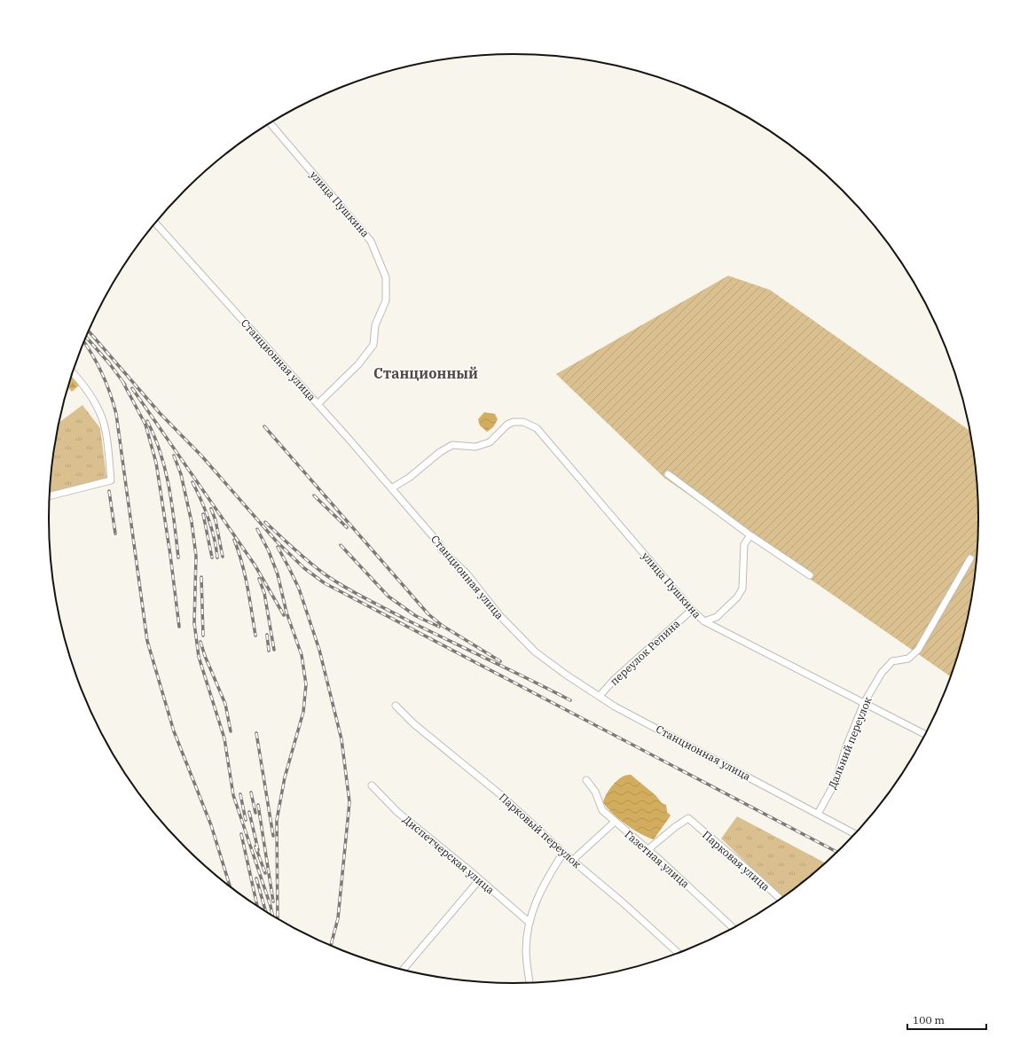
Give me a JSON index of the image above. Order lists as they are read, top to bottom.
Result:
{
  "streets": {
    "street": [
      "улица Пушкина",
      "Станционная улица",
      "переулок Репина",
      "Дальний переулок",
      "Парковый переулок",
      "Диспетчерская улица",
      "Газетная улица",
      "Парковая улица"
    ]
  },
  "crossings": [
    ["улица Пушкина", "Станционная улица"],
    ["улица Пушкина", "переулок Репина"],
    ["улица Пушкина", "Дальний переулок"],
    ["Станционная улица", "переулок Репина"],
    ["Станционная улица", "Дальний переулок"],
    ["Газетная улица", "Парковая улица"]
  ],
  "districts": ["Станционный"],
  "scale_bar": "100 m"
}
